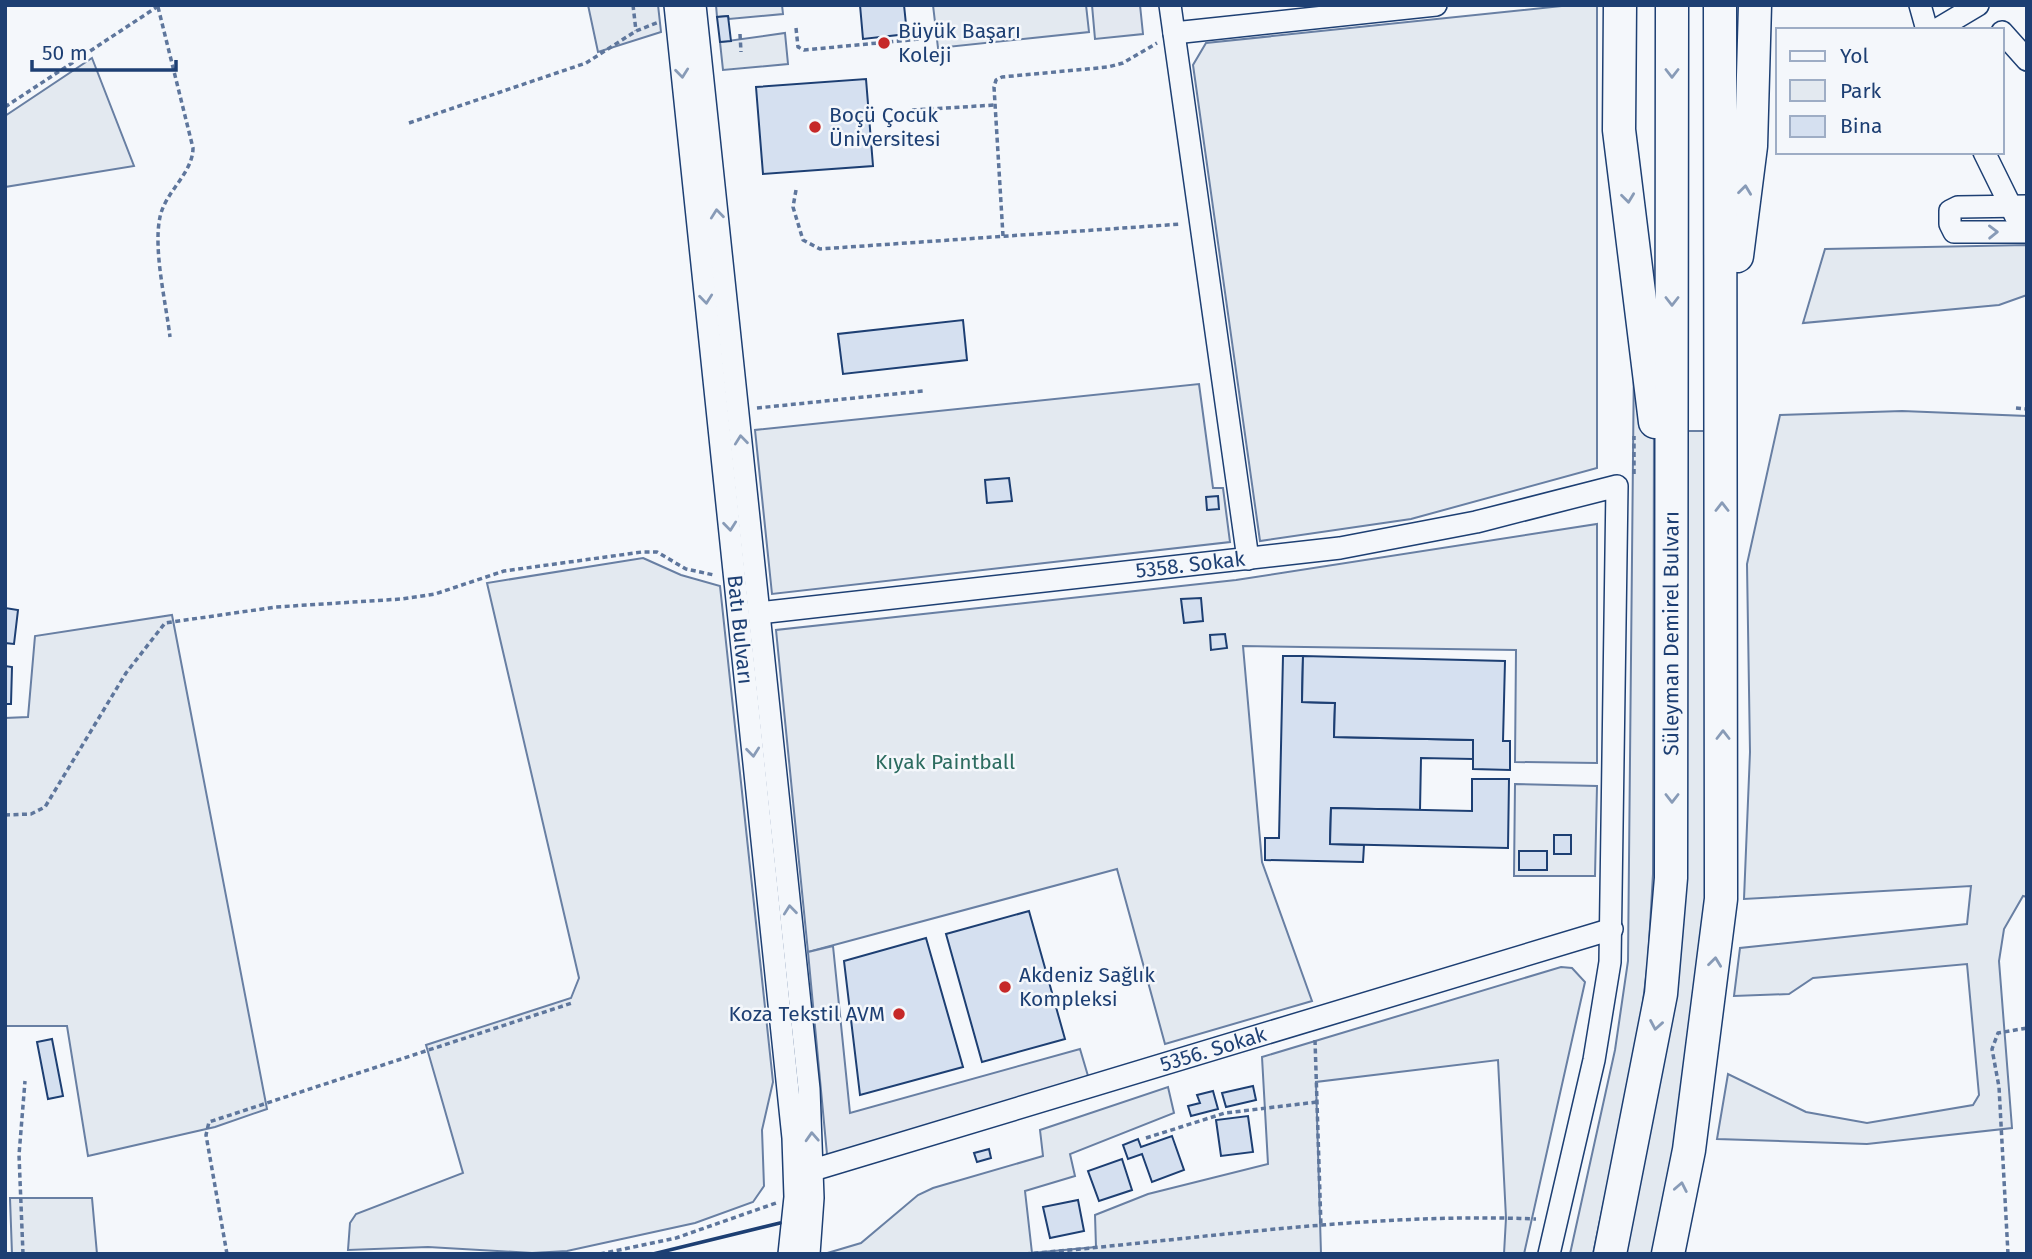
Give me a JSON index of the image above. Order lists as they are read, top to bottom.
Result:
{
  "streets": {
    "highway": ["Süleyman Demirel Bulvarı"],
    "street": ["5358. Sokak", "Batı Bulvarı", "5356. Sokak"]
  },
  "crossings": [
    ["5358. Sokak", "Batı Bulvarı"],
    ["5358. Sokak", "5356. Sokak"],
    ["Batı Bulvarı", "5356. Sokak"]
  ],
  "parks": ["Kıyak Paintball"],
  "places": [
    "Büyük Başarı Koleji",
    "Boçü Çocuk Üniversitesi",
    "Akdeniz Sağlık Kompleksi",
    "Koza Tekstil AVM"
  ],
  "legend": ["Yol", "Park", "Bina"],
  "scale_bar": "50 m"
}
